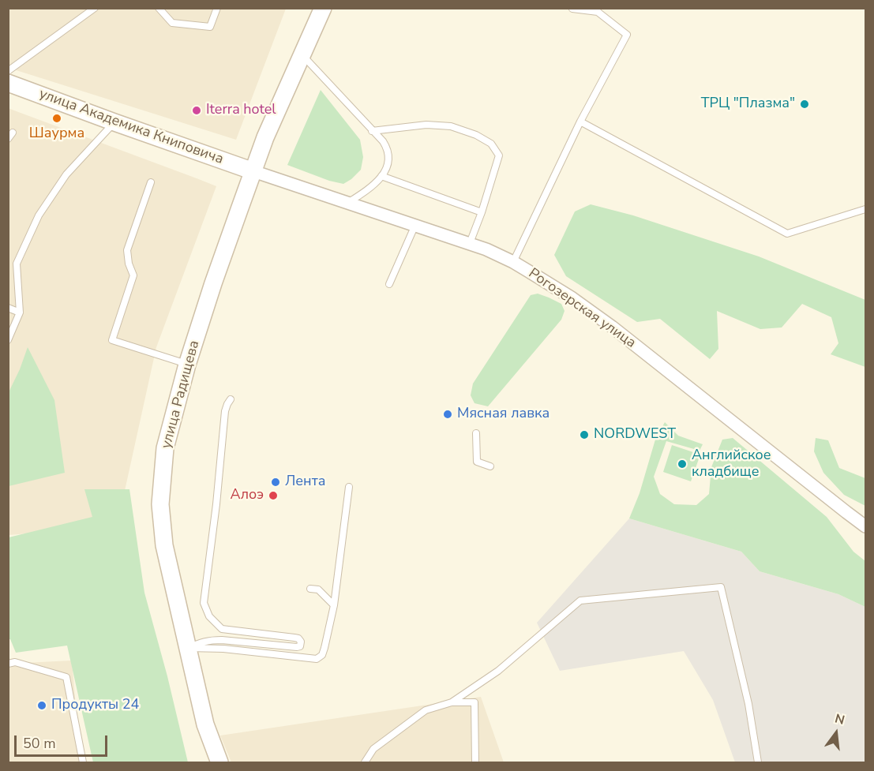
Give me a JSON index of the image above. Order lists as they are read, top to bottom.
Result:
{
  "streets": {
    "street": ["улица Академика Книповича", "Рогозерская улица", "улица Радищева"]
  },
  "crossings": [
    ["улица Академика Книповича", "Рогозерская улица"],
    ["улица Академика Книповича", "улица Радищева"],
    ["Рогозерская улица", "улица Радищева"]
  ],
  "places": [
    "ТРЦ \"Плазма\"",
    "Iterra hotel",
    "Шаурма",
    "Мясная лавка",
    "NORDWEST",
    "Английское кладбище",
    "Лента",
    "Алоэ",
    "Продукты 24"
  ],
  "scale_bar": "50 m",
  "north": "top"
}
